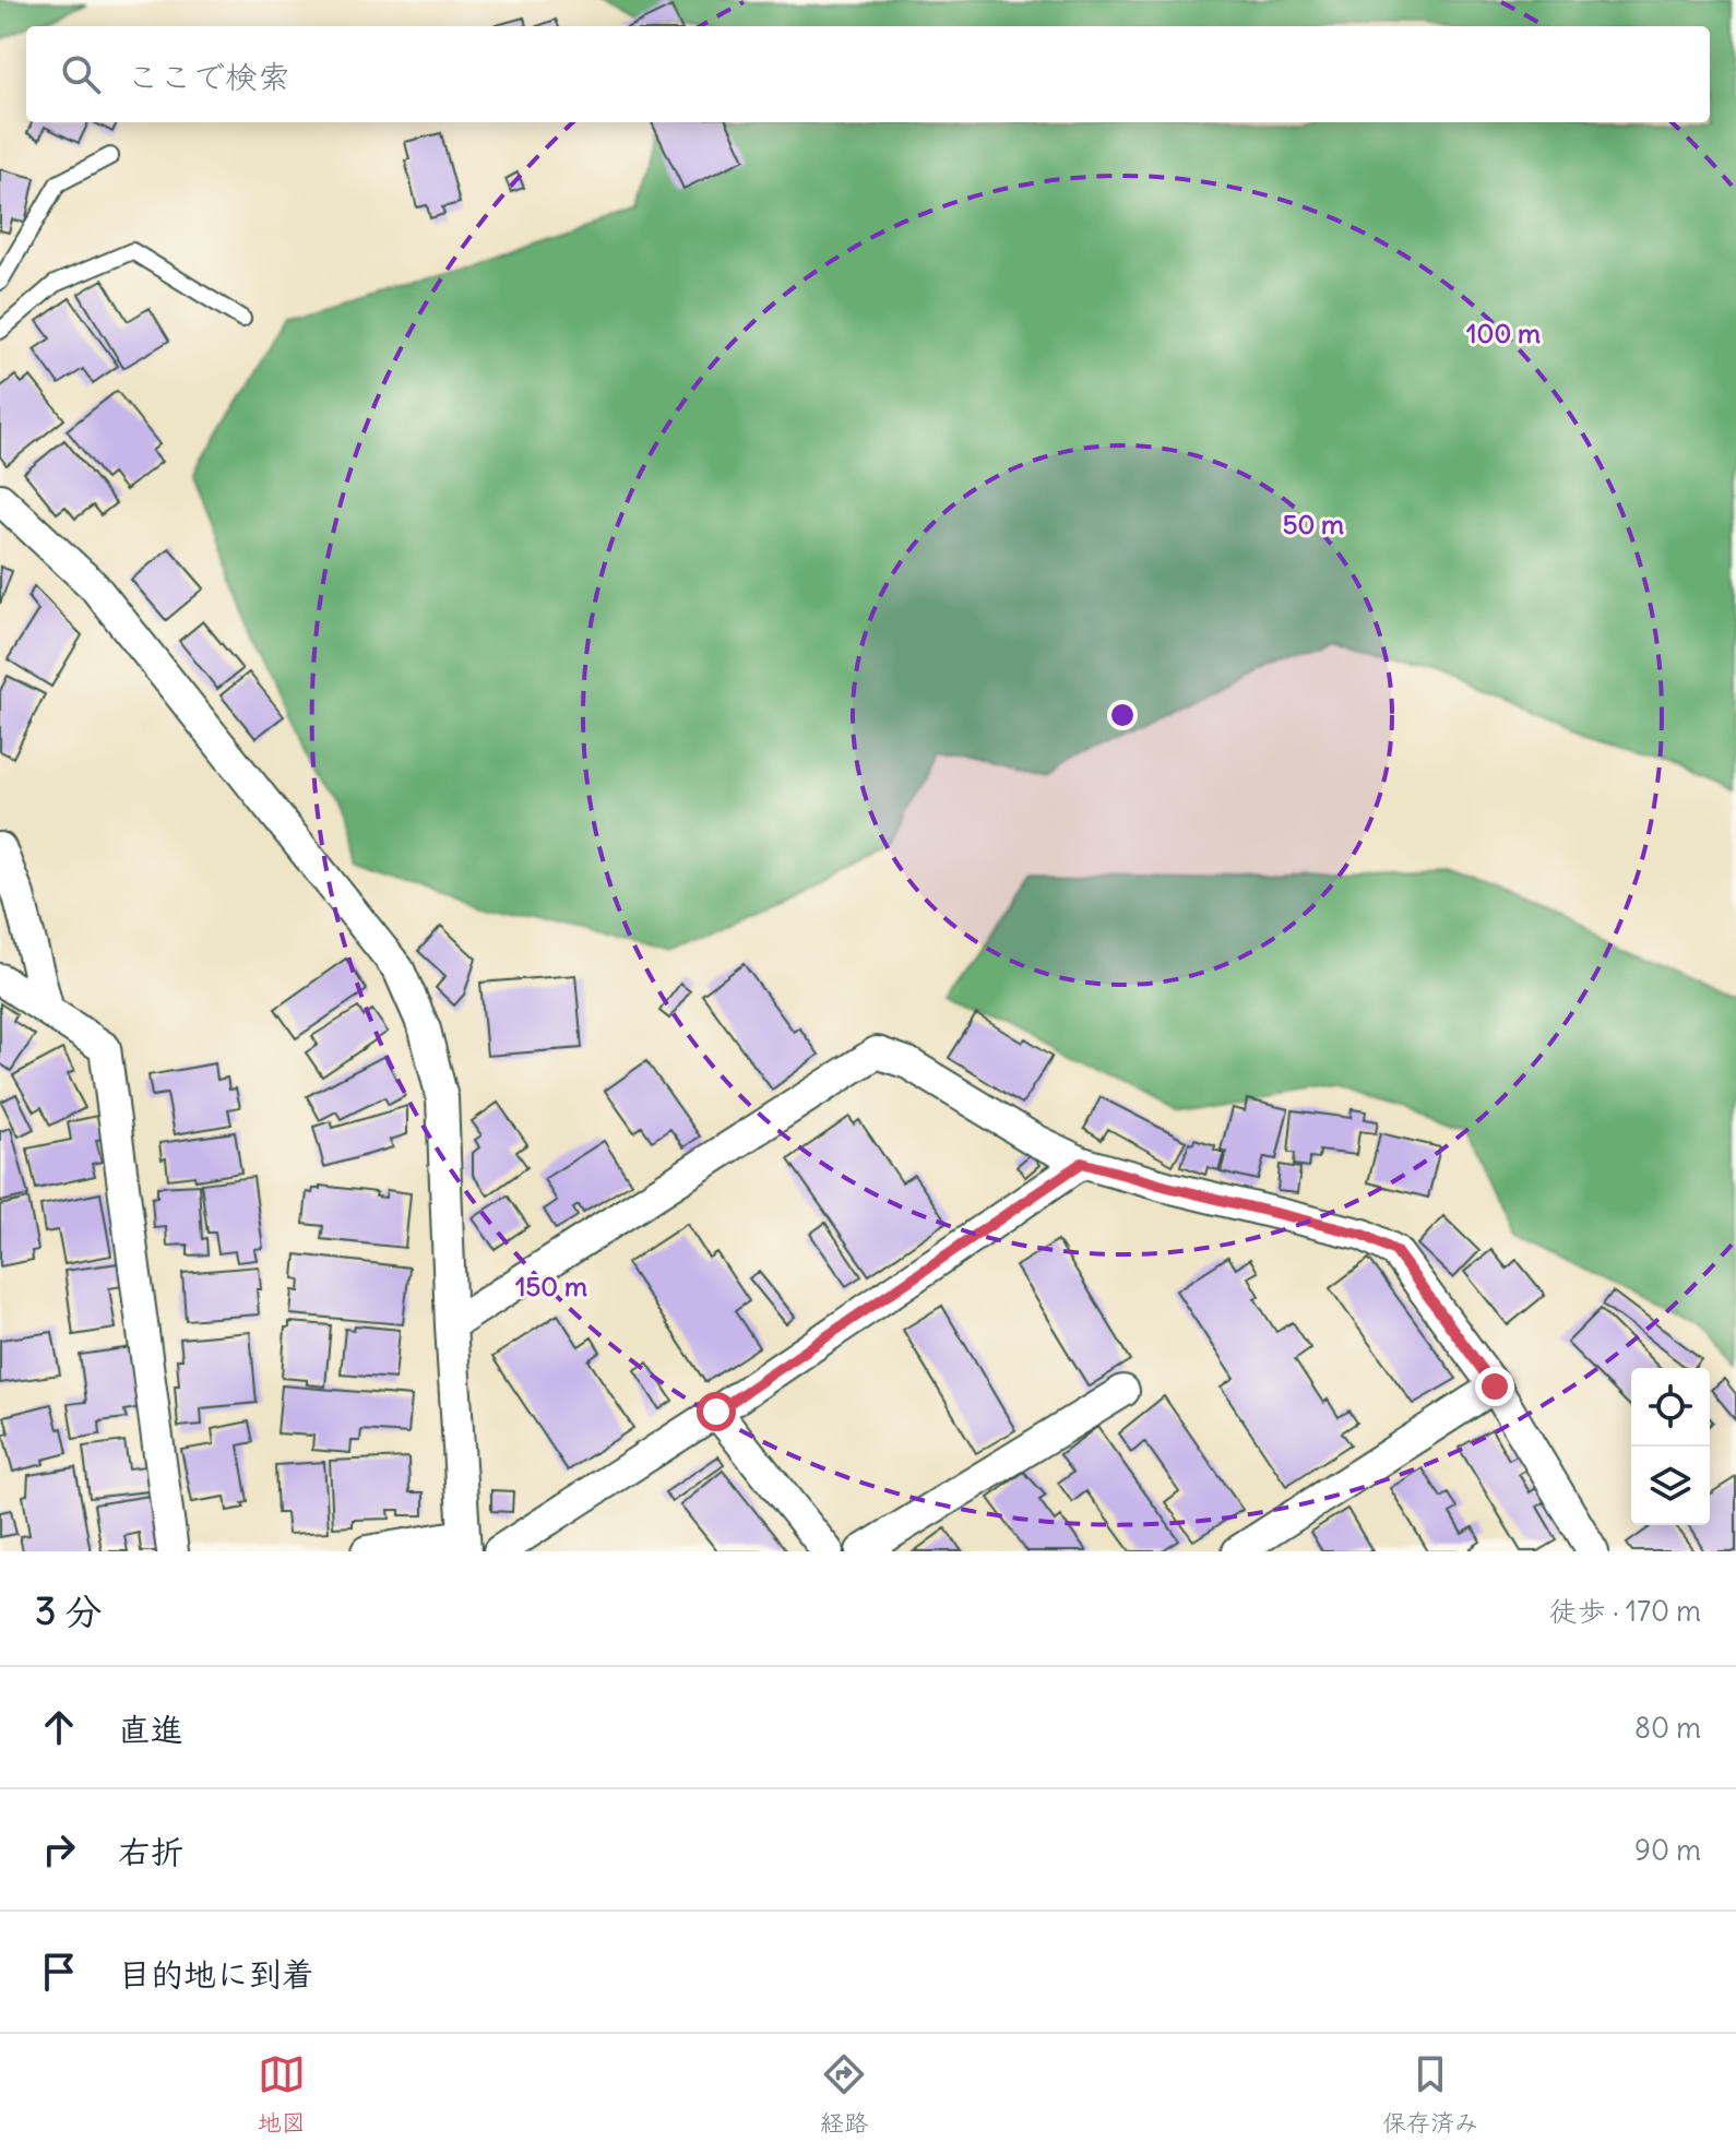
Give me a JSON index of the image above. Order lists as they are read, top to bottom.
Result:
{
  "page": {
    "search": "ここで検索",
    "heading": ["3 分", "徒歩 · 170 m"],
    "list": [
      ["直進", "80 m"],
      ["右折", "90 m"],
      "目的地に到着"
    ],
    "nav": ["地図", "経路", "保存済み"]
  },
  "rings": ["100 m", "50 m", "150 m"]
}
